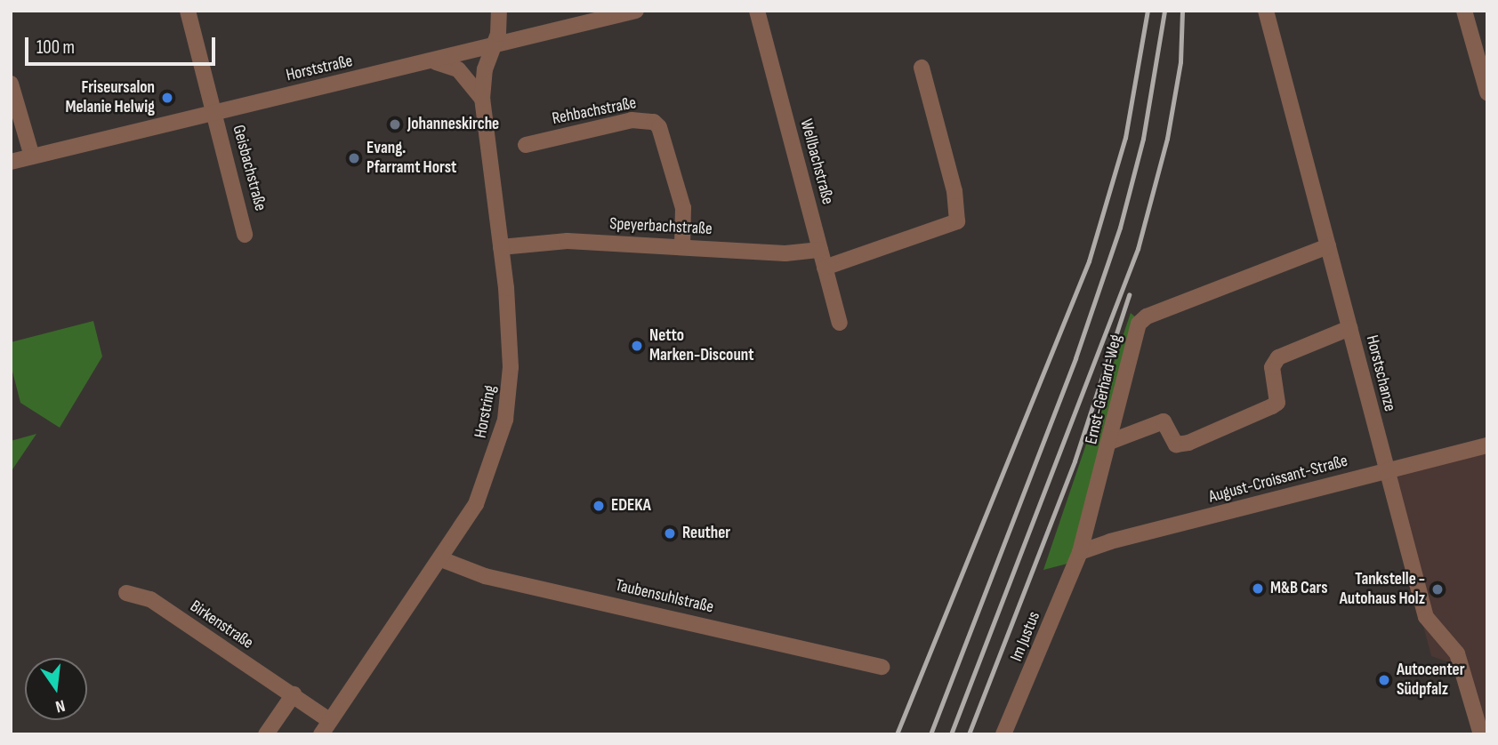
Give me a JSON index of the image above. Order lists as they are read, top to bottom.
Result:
{
  "streets": {
    "street": [
      "Horststraße",
      "Rehbachstraße",
      "Wellbachstraße",
      "Geisbachstraße",
      "Speyerbachstraße",
      "Horstschanze",
      "Ernst-Gerhard-Weg",
      "Horstring",
      "August-Croissant-Straße",
      "Taubensuhlstraße",
      "Birkenstraße",
      "Im Justus"
    ]
  },
  "crossings": [
    ["Horststraße", "Geisbachstraße"],
    ["Horststraße", "Horstring"],
    ["Rehbachstraße", "Speyerbachstraße"],
    ["Wellbachstraße", "Speyerbachstraße"],
    ["Speyerbachstraße", "Horstring"],
    ["Horstschanze", "Ernst-Gerhard-Weg"],
    ["Horstschanze", "August-Croissant-Straße"],
    ["Ernst-Gerhard-Weg", "August-Croissant-Straße"],
    ["Ernst-Gerhard-Weg", "Im Justus"],
    ["Horstring", "Taubensuhlstraße"],
    ["Horstring", "Birkenstraße"],
    ["August-Croissant-Straße", "Im Justus"]
  ],
  "places": [
    "Friseursalon Melanie Helwig",
    "Johanneskirche",
    "Evang. Pfarramt Horst",
    "Netto Marken-Discount",
    "EDEKA",
    "Reuther",
    "M&B Cars",
    "Tankstelle - Autohaus Holz",
    "Autocenter Südpfalz"
  ],
  "scale_bar": "100 m",
  "north": "bottom"
}
